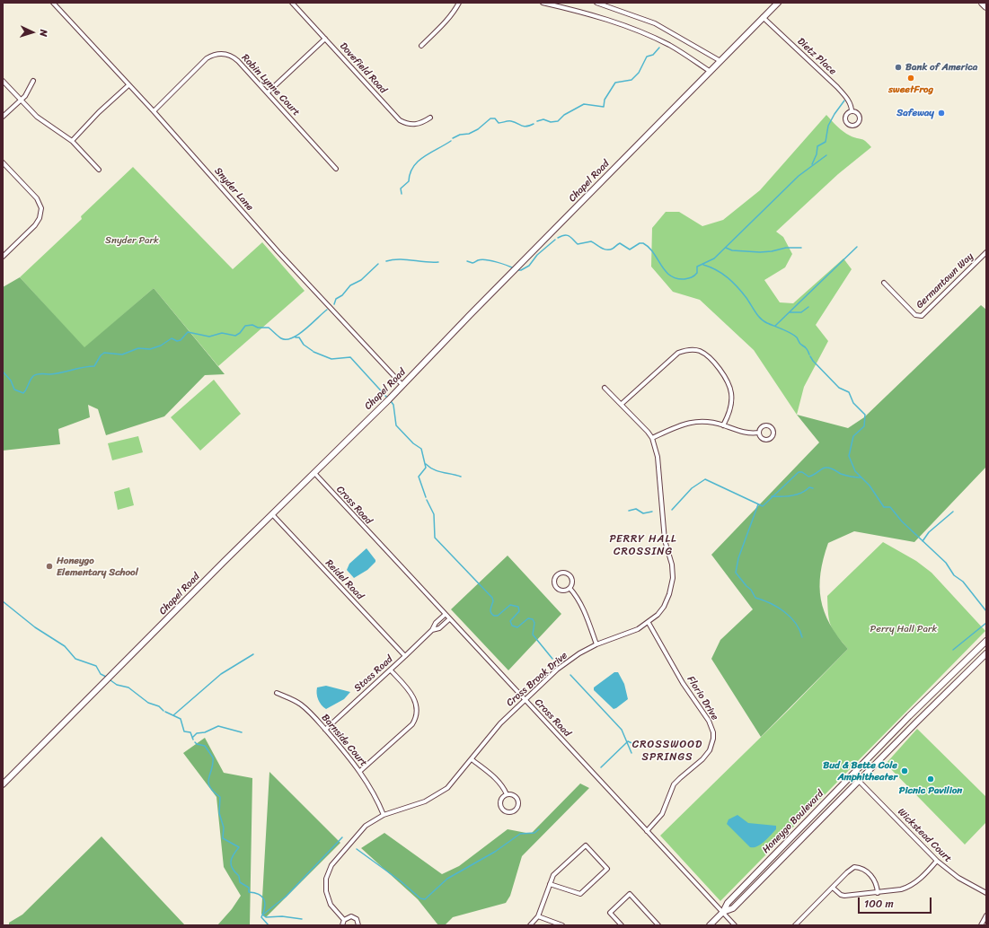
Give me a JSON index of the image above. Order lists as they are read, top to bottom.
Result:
{
  "streets": {
    "street": [
      "Dietz Place",
      "Dovefield Road",
      "Robin Lynne Court",
      "Chapel Road",
      "Snyder Lane",
      "Germantown Way",
      "Cross Road",
      "Reidel Road",
      "Stoss Road",
      "Cross Brook Drive",
      "Florio Drive",
      "Barnside Court",
      "Honeygo Boulevard",
      "Wickstead Court"
    ]
  },
  "crossings": [
    ["Dietz Place", "Chapel Road"],
    ["Robin Lynne Court", "Snyder Lane"],
    ["Chapel Road", "Snyder Lane"],
    ["Chapel Road", "Cross Road"],
    ["Chapel Road", "Reidel Road"],
    ["Cross Road", "Stoss Road"],
    ["Cross Road", "Cross Brook Drive"],
    ["Cross Road", "Florio Drive"],
    ["Cross Road", "Honeygo Boulevard"],
    ["Reidel Road", "Stoss Road"],
    ["Stoss Road", "Barnside Court"],
    ["Cross Brook Drive", "Florio Drive"],
    ["Cross Brook Drive", "Barnside Court"],
    ["Honeygo Boulevard", "Wickstead Court"]
  ],
  "districts": ["PERRY HALL CROSSING", "CROSSWOOD SPRINGS"],
  "parks": ["Snyder Park", "Perry Hall Park"],
  "places": [
    "Bank of America",
    "sweetFrog",
    "Safeway",
    "Honeygo Elementary School",
    "Bud & Bette Cole Amphitheater",
    "Picnic Pavilion"
  ],
  "scale_bar": "100 m",
  "north": "right"
}
